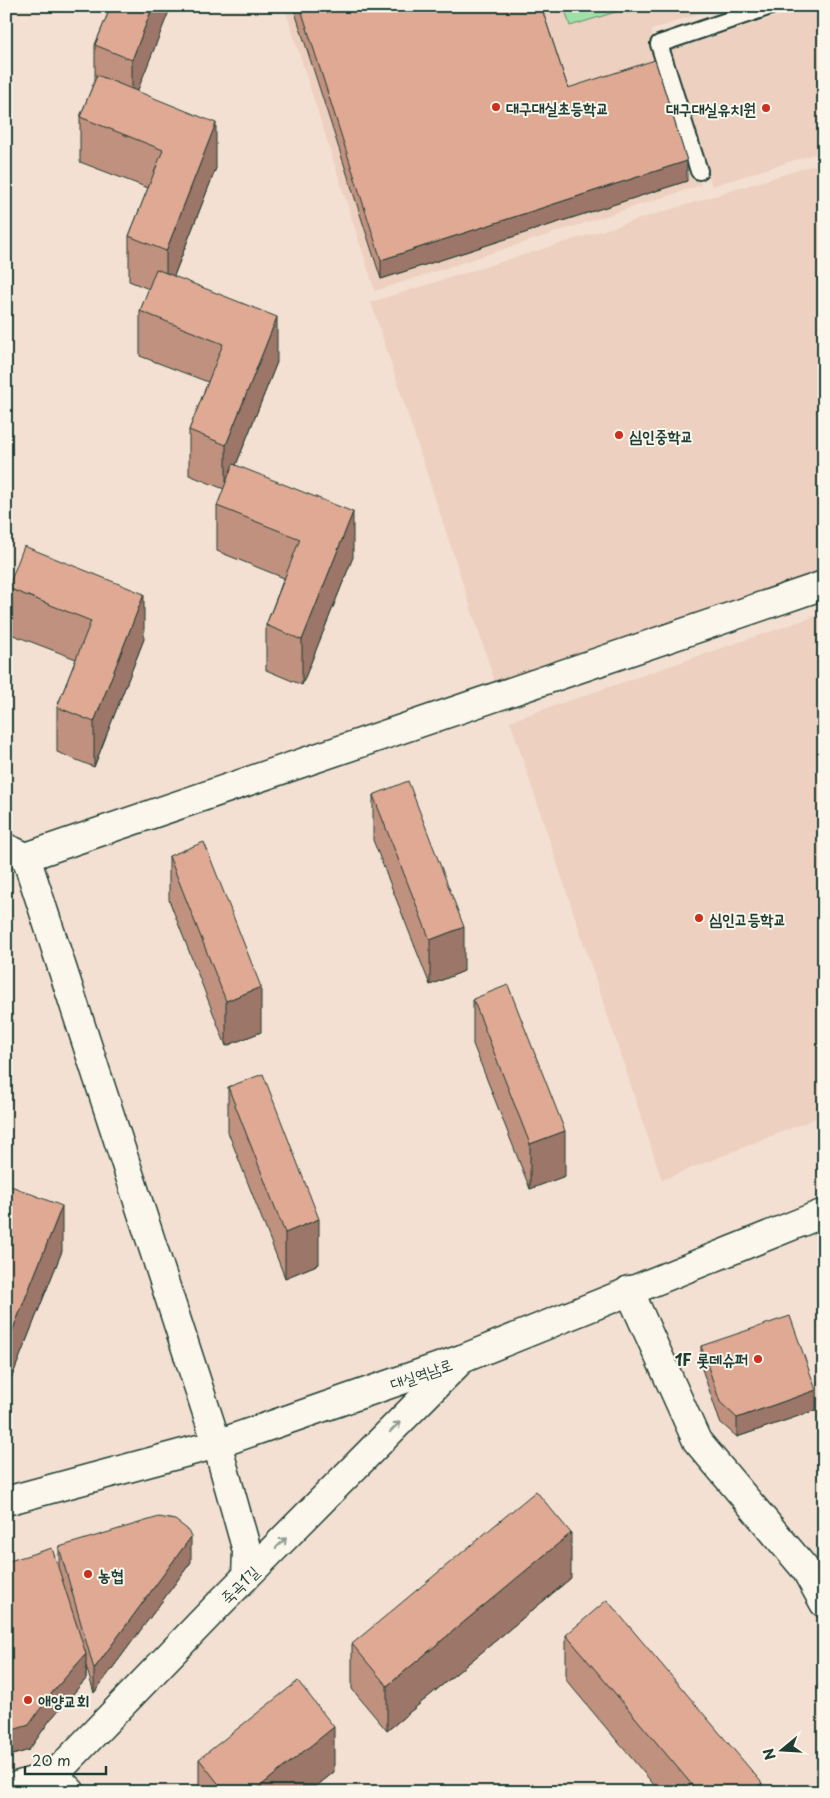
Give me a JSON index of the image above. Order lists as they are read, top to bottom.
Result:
{
  "streets": {
    "street": ["대실역남로", "죽곡1길"]
  },
  "crossings": [
    ["대실역남로", "죽곡1길"]
  ],
  "one_way": ["죽곡1길"],
  "places": [
    "대구대실초등학교",
    "대구대실유치원",
    "심인중학교",
    "심인고등학교",
    "1F 롯데슈퍼",
    "농협",
    "애양교회"
  ],
  "scale_bar": "20 m",
  "north": "left"
}
